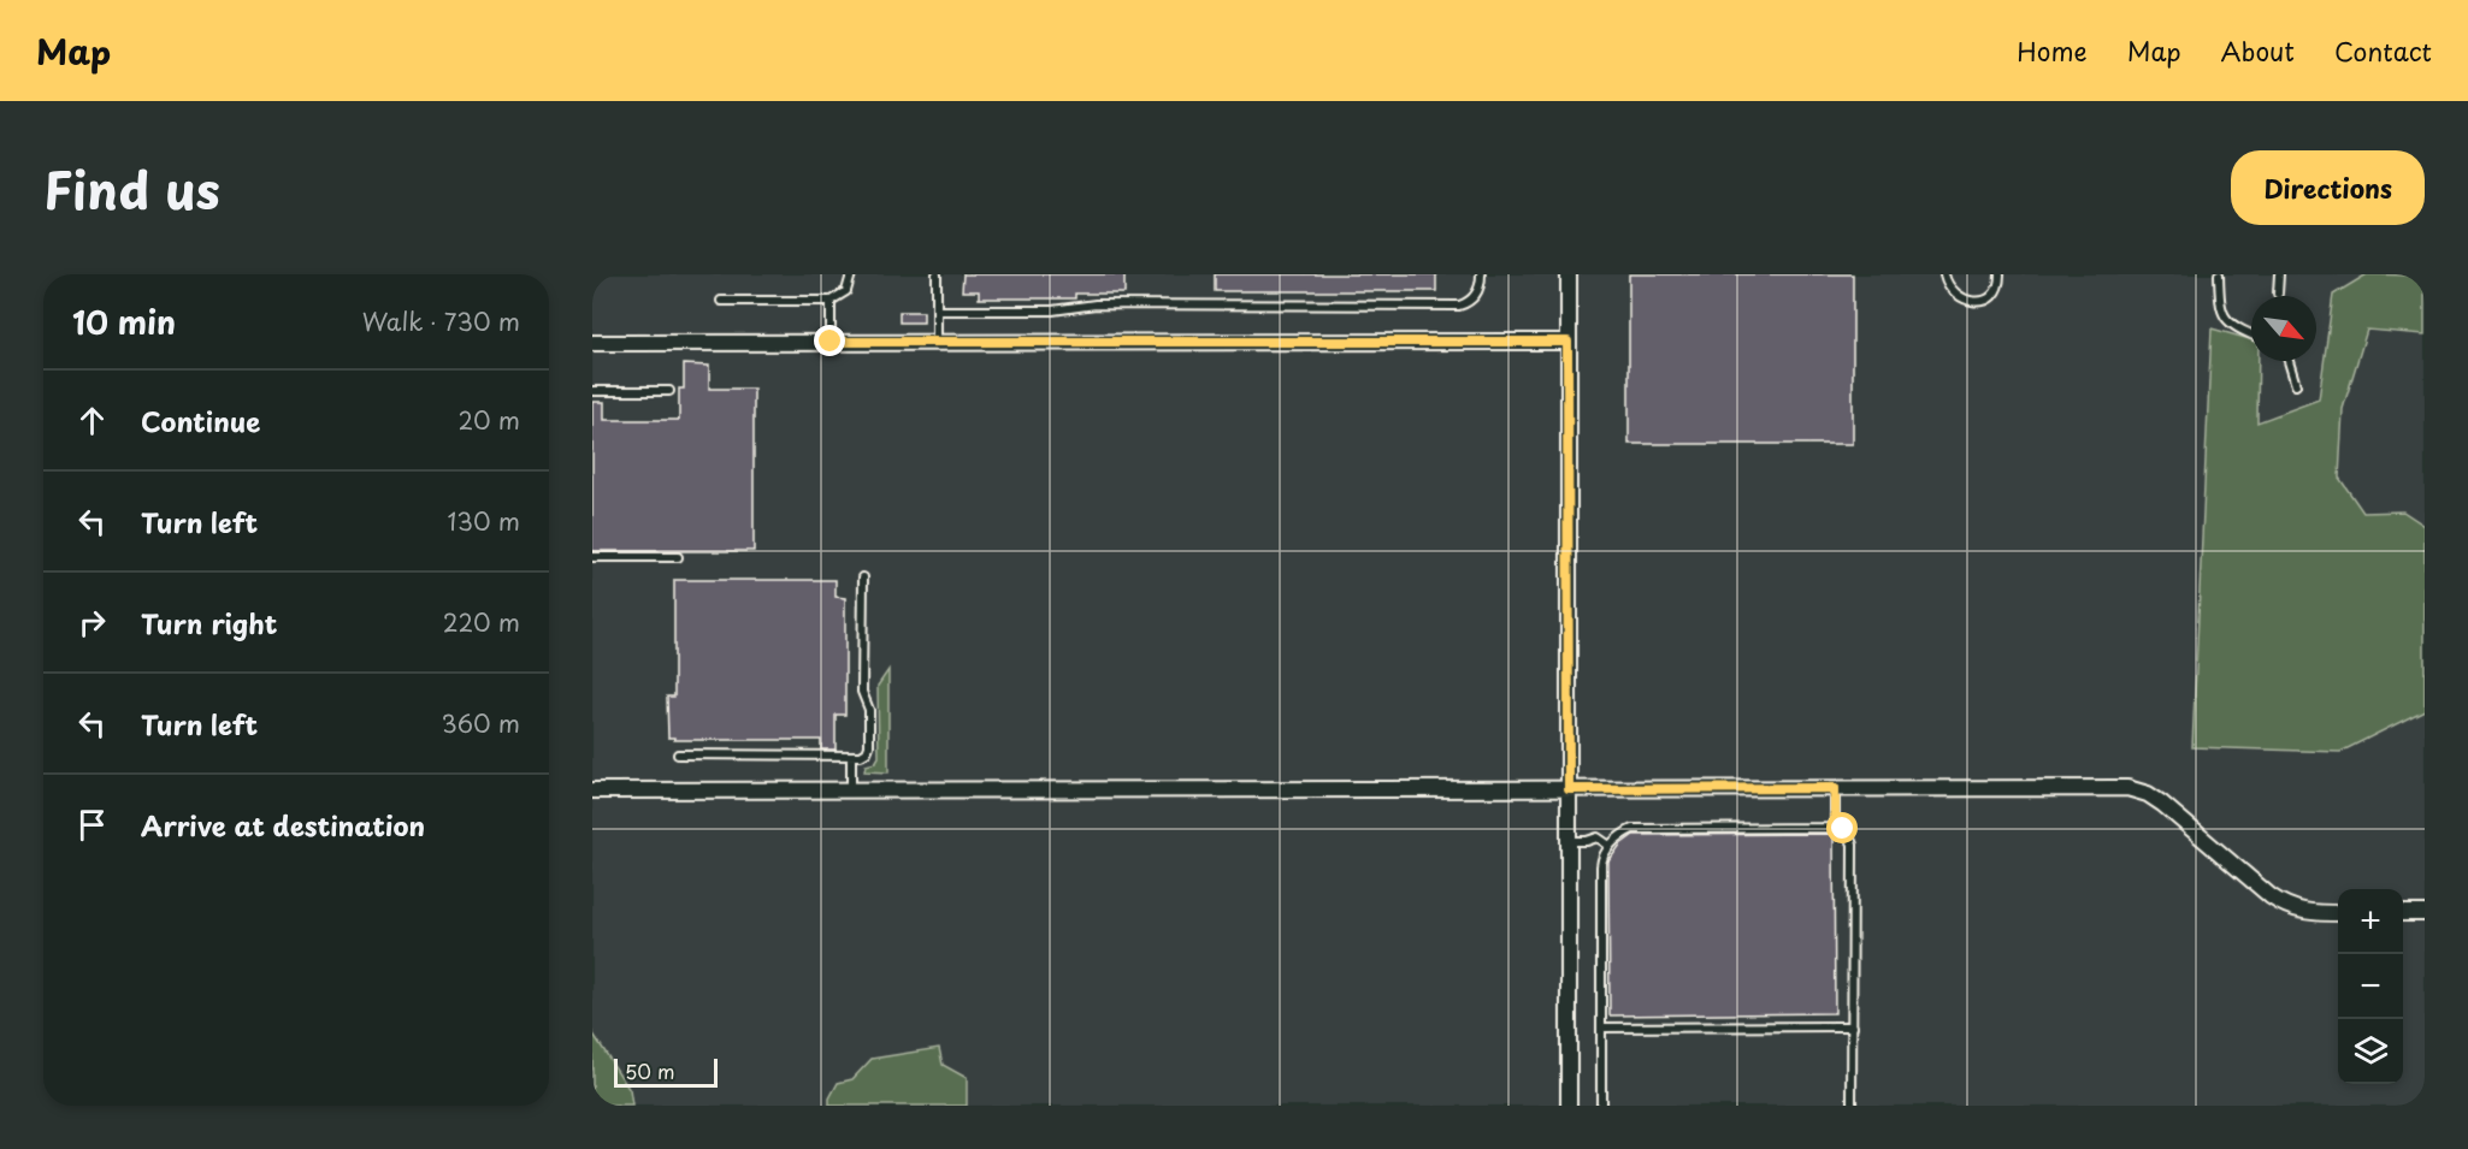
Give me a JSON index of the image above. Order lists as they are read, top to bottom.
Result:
{
  "scale_bar": "50 m",
  "north": "bottom right",
  "page": {
    "header": "Map",
    "nav": [
      "Home",
      "Map",
      "About",
      "Contact"
    ],
    "title": "Find us",
    "buttons": "Directions",
    "heading": ["10 min", "Walk · 730 m"],
    "list": [
      ["Continue", "20 m"],
      ["Turn left", "130 m"],
      ["Turn right", "220 m"],
      ["Turn left", "360 m"],
      "Arrive at destination"
    ],
    "map_buttons": ["+", "−"],
    "scale": "50 m"
  }
}
